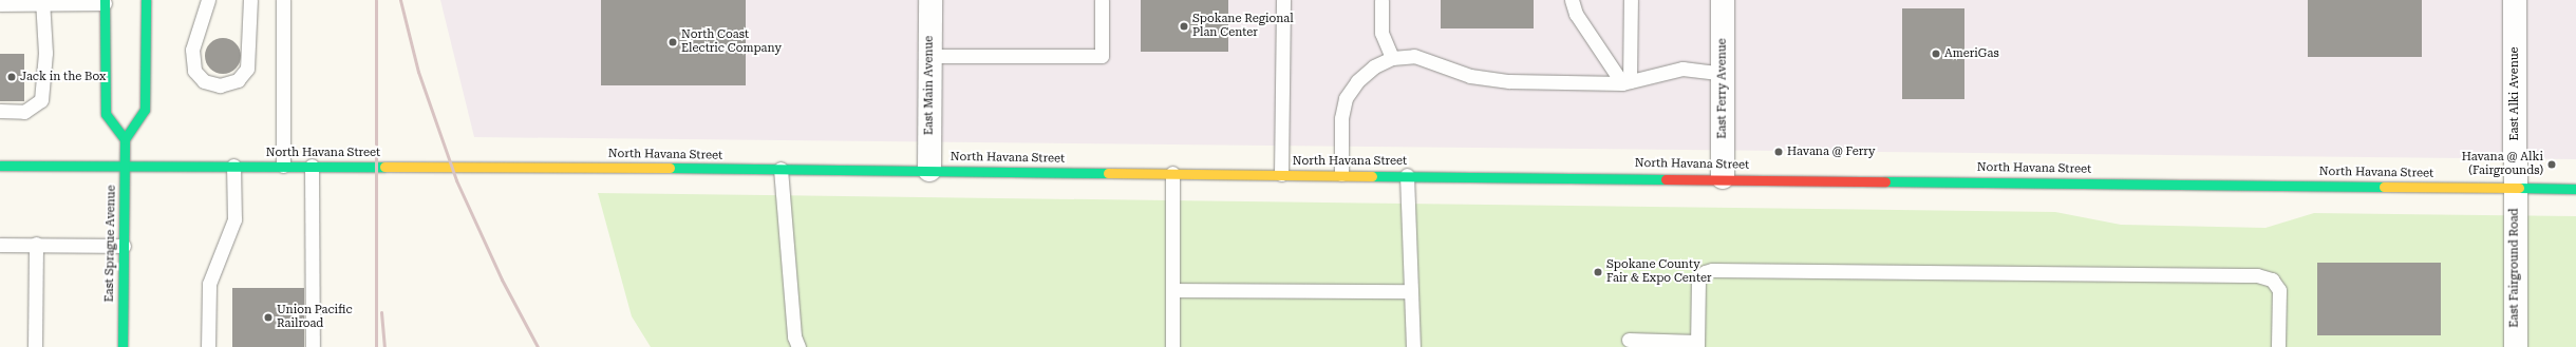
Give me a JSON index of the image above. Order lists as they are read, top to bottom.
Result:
{
  "streets": {
    "street": [
      "East Main Avenue",
      "East Ferry Avenue",
      "East Alki Avenue",
      "North Havana Street",
      "East Sprague Avenue",
      "East Fairground Road"
    ]
  },
  "crossings": [
    ["East Main Avenue", "North Havana Street"],
    ["East Ferry Avenue", "North Havana Street"],
    ["East Alki Avenue", "North Havana Street"],
    ["East Alki Avenue", "East Fairground Road"],
    ["North Havana Street", "East Sprague Avenue"],
    ["North Havana Street", "East Fairground Road"]
  ],
  "places": [
    "Spokane Regional Plan Center",
    "North Coast Electric Company",
    "AmeriGas",
    "Jack in the Box",
    "Havana @ Ferry",
    "Havana @ Alki (Fairgrounds)",
    "Spokane County Fair & Expo Center",
    "Union Pacific Railroad"
  ]
}
